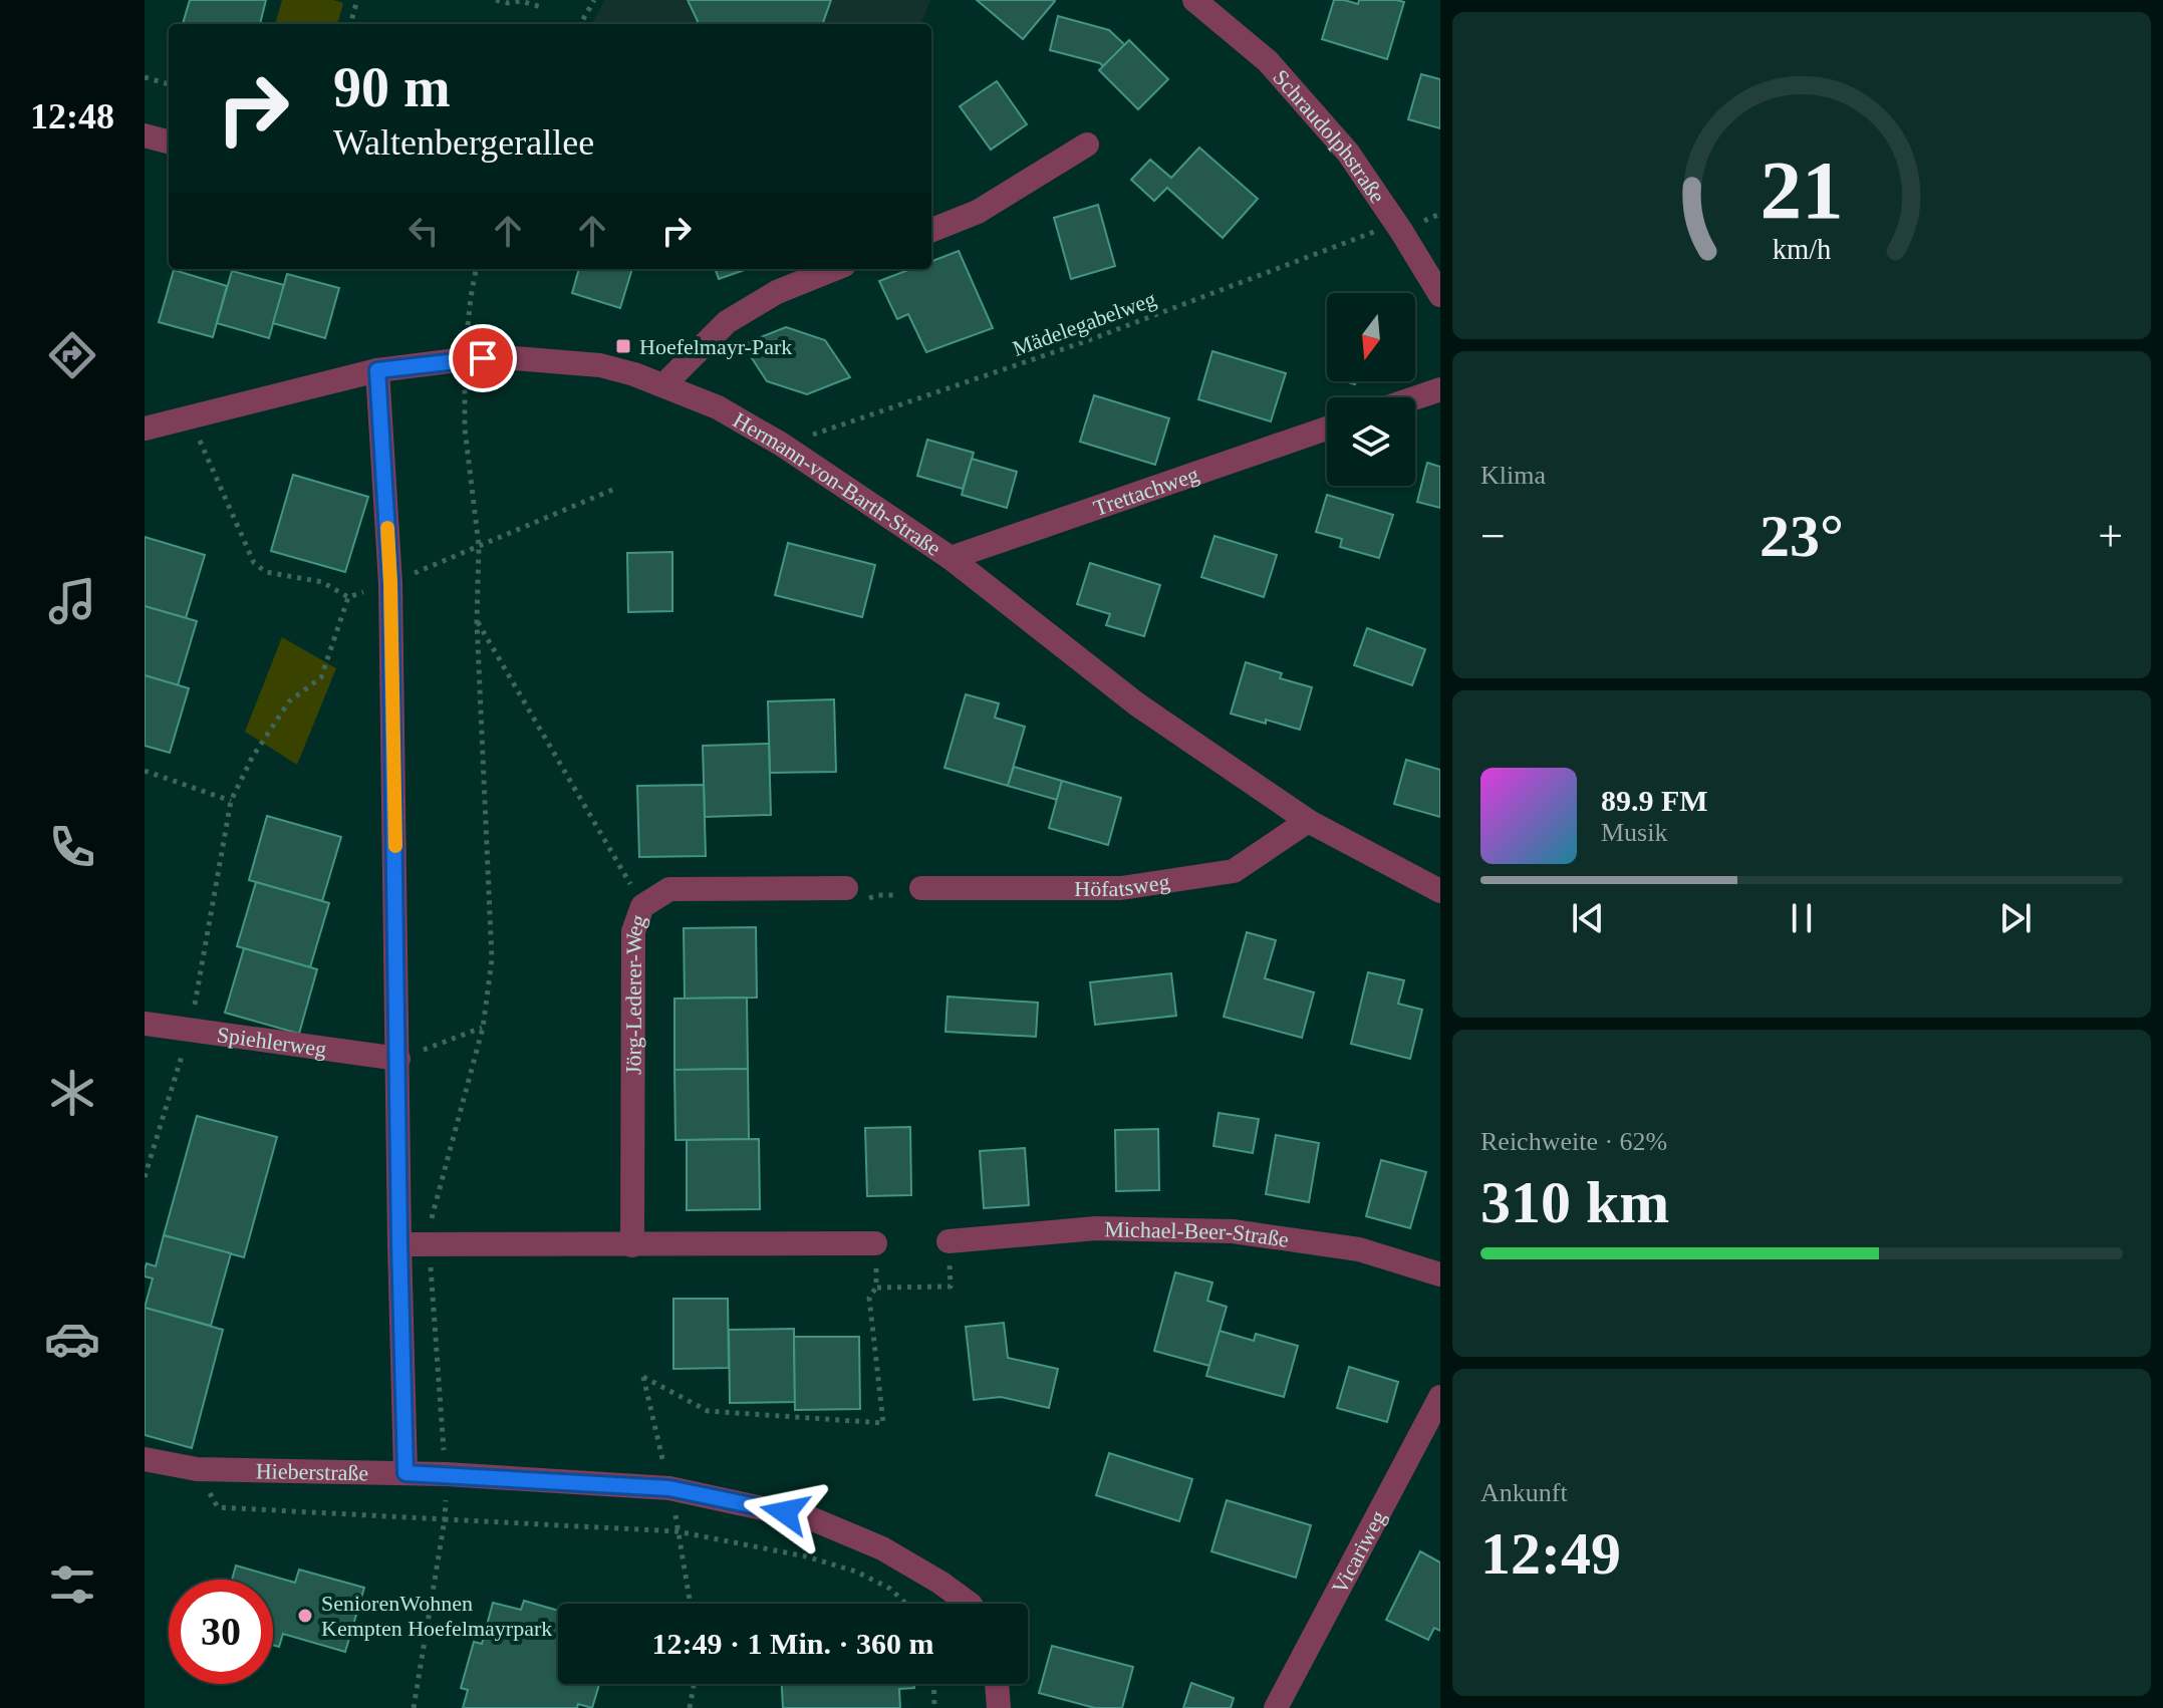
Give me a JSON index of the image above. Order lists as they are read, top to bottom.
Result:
{
  "streets": {
    "street": [
      "Schraudolphstraße",
      "Hermann-von-Barth-Straße",
      "Trettachweg",
      "Höfatsweg",
      "Jörg-Lederer-Weg",
      "Spiehlerweg",
      "Michael-Beer-Straße",
      "Hieberstraße",
      "Vicariweg"
    ],
    "path": ["Mädelegabelweg"]
  },
  "crossings": [
    ["Schraudolphstraße", "Mädelegabelweg"],
    ["Mädelegabelweg", "Hermann-von-Barth-Straße"],
    ["Hermann-von-Barth-Straße", "Trettachweg"],
    ["Hermann-von-Barth-Straße", "Höfatsweg"]
  ],
  "places": {
    "transit": ["Hoefelmayr-Park"],
    "other": ["SeniorenWohnen Kempten Hoefelmayrpark"]
  },
  "north": "bottom",
  "page": {
    "tabs": "12:48",
    "turn": ["90 m", "Waltenbergerallee"],
    "tile": [
      "Klima",
      ["Reichweite · 62%", "310 km"],
      ["Ankunft", "12:49"]
    ],
    "heat": ["−", "23°", "+"],
    "song": ["89.9 FM", "Musik"],
    "limit": "30",
    "trip": "12:49 · 1 Min. · 360 m",
    "gauge": ["21", "km/h"]
  }
}
